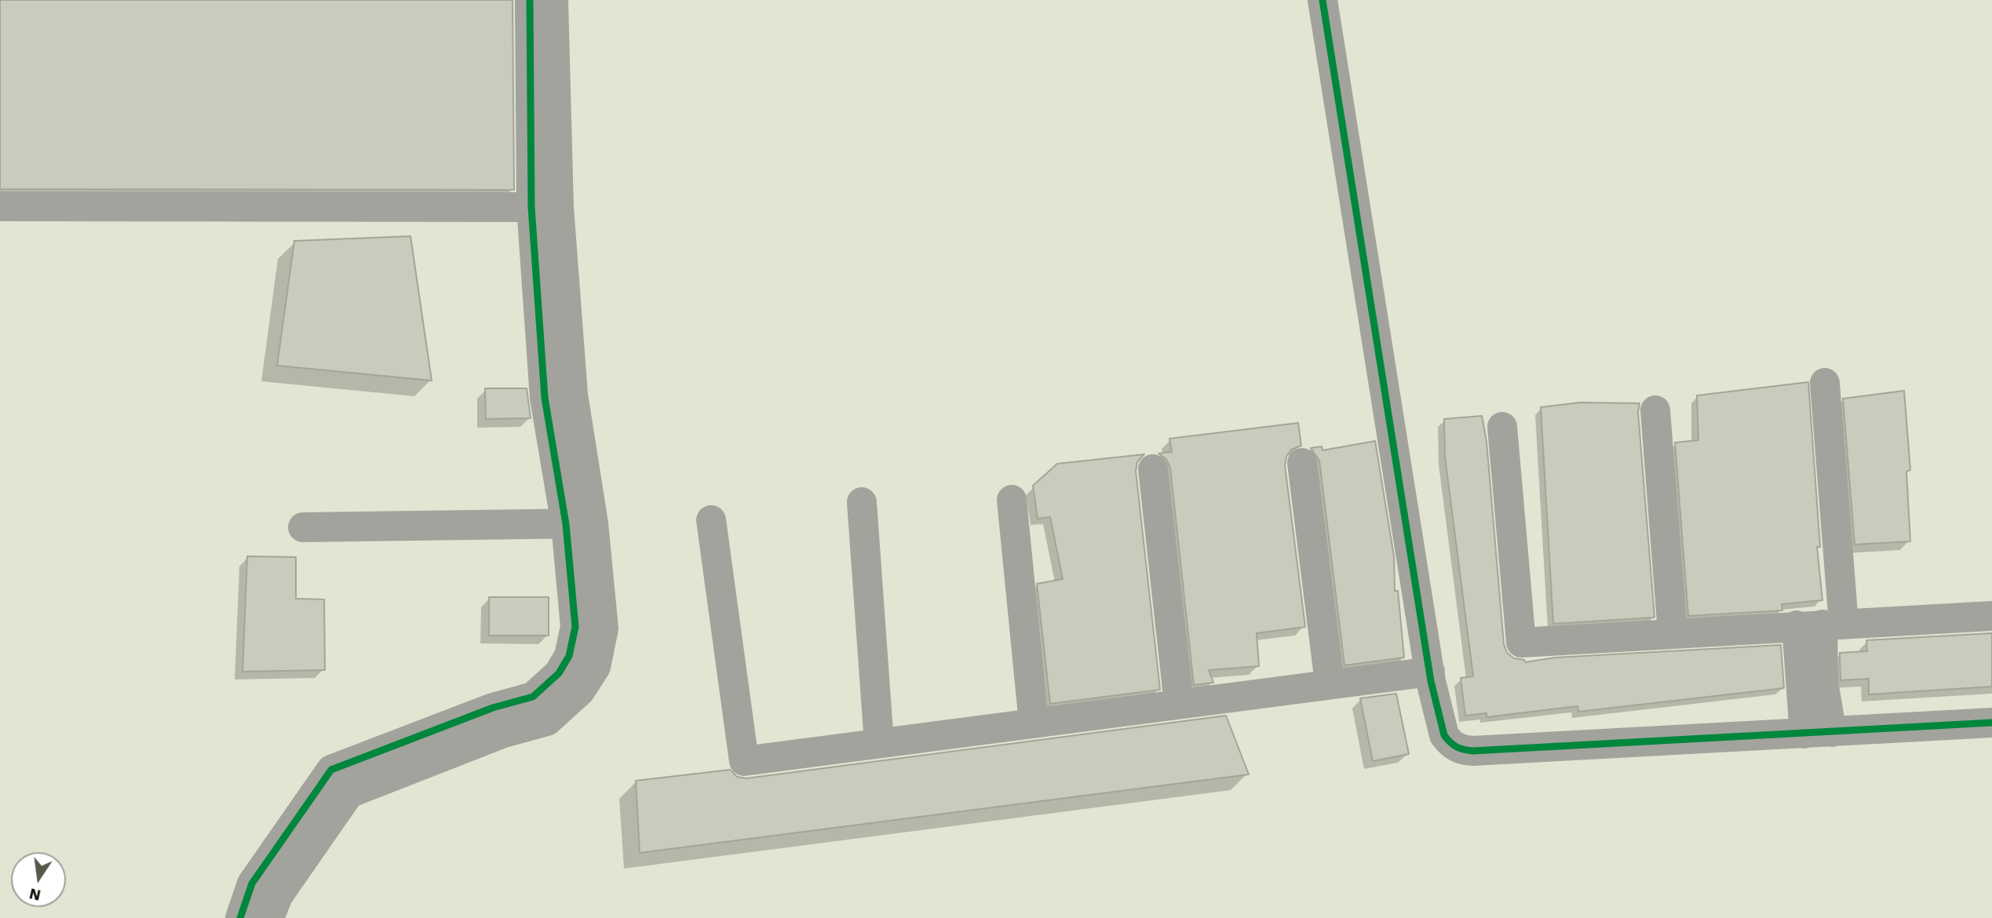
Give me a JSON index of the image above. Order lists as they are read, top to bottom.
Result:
{
  "north": "bottom"
}
